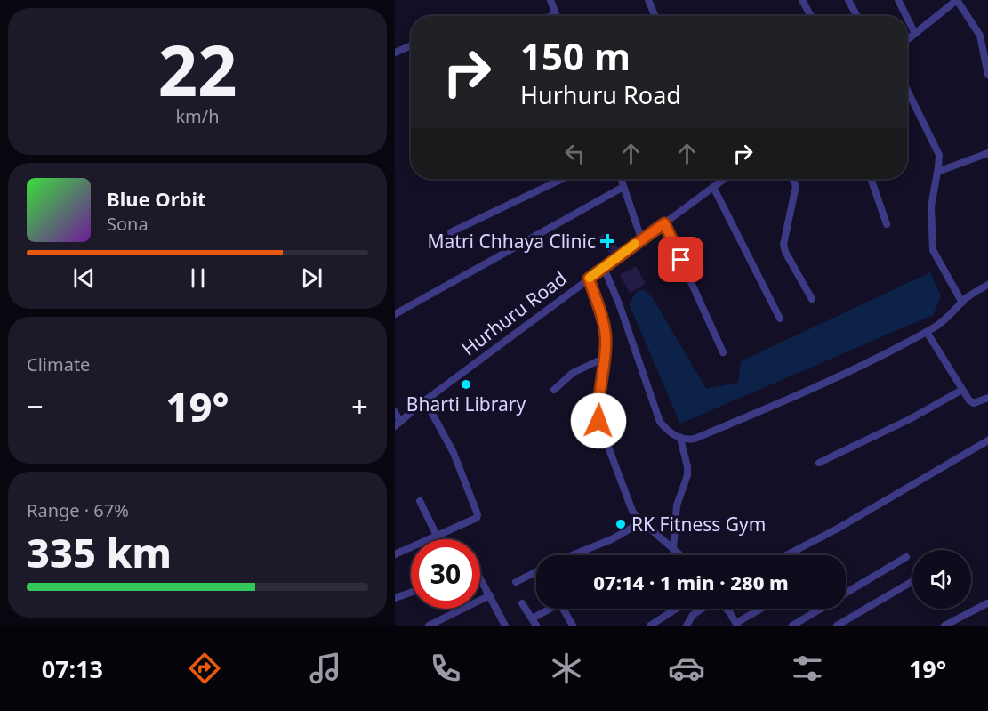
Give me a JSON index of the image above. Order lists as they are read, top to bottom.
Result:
{
  "streets": {
    "street": ["Hurhuru Road"]
  },
  "places": {
    "health": ["Matri Chhaya Clinic"],
    "other": ["Bharti Library", "RK Fitness Gym"]
  },
  "page": {
    "tile": [
      ["22", "km/h"],
      "Climate",
      ["Range · 67%", "335 km"]
    ],
    "turn": ["150 m", "Hurhuru Road"],
    "song": ["Blue Orbit", "Sona"],
    "heat": ["−", "19°", "+"],
    "limit": "30",
    "trip": "07:14 · 1 min · 280 m",
    "tabs": ["07:13", "19°"]
  }
}
